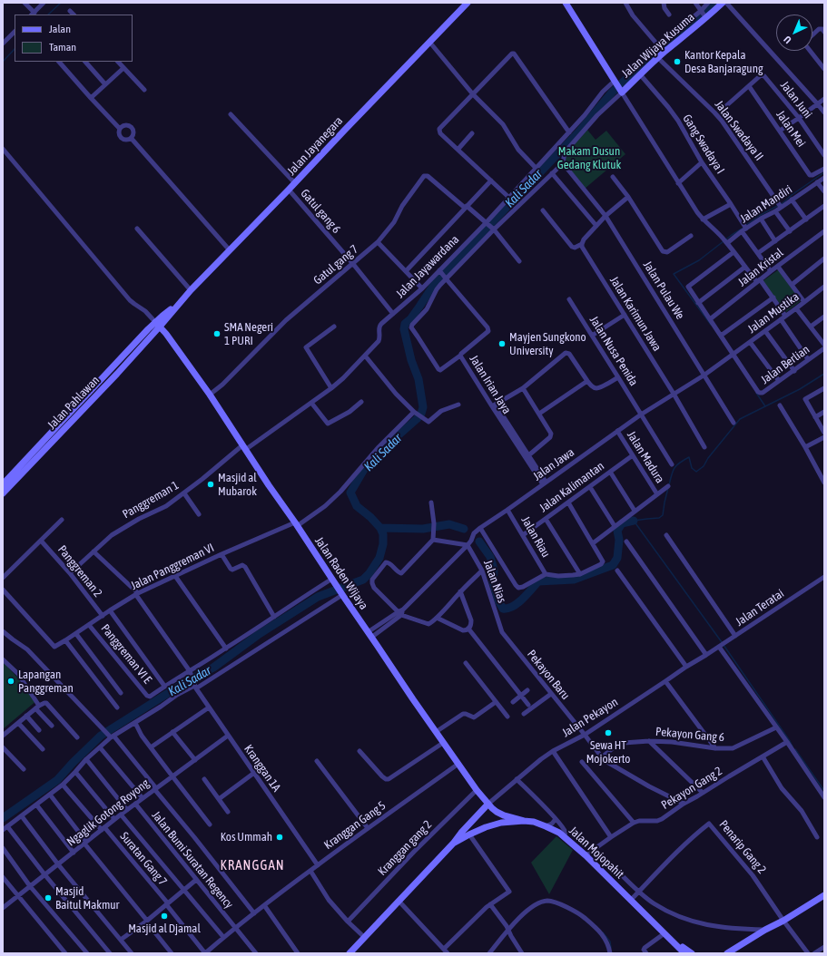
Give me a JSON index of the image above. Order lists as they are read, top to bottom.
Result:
{
  "streets": {
    "main road": [
      "Jalan Wijaya Kusuma",
      "Jalan Jayanegara",
      "Jalan Pahlawan",
      "Jalan Raden Wijaya",
      "Jalan Mojopahit"
    ],
    "street": [
      "Jalan Juni",
      "Jalan Mei",
      "Jalan Swadaya II",
      "Gang Swadaya I",
      "Jalan Mandiri",
      "Gatul gang 6",
      "Gatul gang 7",
      "Jalan Jayawardana",
      "Jalan Kristal",
      "Jalan Pulau We",
      "Jalan Mustika",
      "Jalan Karimun Jawa",
      "Jalan Nusa Penida",
      "Jalan Berlian",
      "Jalan Irian Jaya",
      "Jalan Madura",
      "Jalan Jawa",
      "Jalan Kalimantan",
      "Panggreman 1",
      "Jalan Riau",
      "Jalan Panggreman VI",
      "Panggreman 2",
      "Jalan Nias",
      "Jalan Teratai",
      "Panggreman VI E",
      "Pekayon Baru",
      "Jalan Pekayon",
      "Pekayon Gang 6",
      "Kranggan 1A",
      "Pekayon Gang 2",
      "Ngaglik Gotong Royong",
      "Kranggan Gang 5",
      "Penarip Gang 2",
      "Kranggan gang 2",
      "Suratan Gang 7",
      "Jalan Bumi Suratan Regency"
    ]
  },
  "crossings": [
    ["Jalan Wijaya Kusuma", "Jalan Swadaya II"],
    ["Jalan Wijaya Kusuma", "Gang Swadaya I"],
    ["Jalan Wijaya Kusuma", "Jalan Jayawardana"],
    ["Jalan Juni", "Jalan Mei"],
    ["Jalan Swadaya II", "Jalan Mandiri"],
    ["Gang Swadaya I", "Jalan Mandiri"],
    ["Gang Swadaya I", "Jalan Kristal"],
    ["Jalan Jayanegara", "Gatul gang 6"],
    ["Jalan Jayanegara", "Jalan Pahlawan"],
    ["Jalan Jayanegara", "Jalan Raden Wijaya"],
    ["Gatul gang 6", "Gatul gang 7"],
    ["Gatul gang 6", "Jalan Jayawardana"],
    ["Gatul gang 7", "Jalan Raden Wijaya"],
    ["Jalan Jayawardana", "Jalan Irian Jaya"],
    ["Jalan Jayawardana", "Panggreman 1"],
    ["Jalan Jayawardana", "Jalan Raden Wijaya"],
    ["Jalan Pulau We", "Jalan Jawa"],
    ["Jalan Mustika", "Jalan Berlian"],
    ["Jalan Mustika", "Jalan Jawa"],
    ["Jalan Karimun Jawa", "Jalan Jawa"],
    ["Jalan Nusa Penida", "Jalan Jawa"],
    ["Jalan Berlian", "Jalan Jawa"],
    ["Jalan Irian Jaya", "Jalan Jawa"],
    ["Jalan Pahlawan", "Jalan Raden Wijaya"],
    ["Jalan Madura", "Jalan Jawa"],
    ["Jalan Madura", "Jalan Kalimantan"],
    ["Jalan Jawa", "Jalan Riau"],
    ["Jalan Jawa", "Jalan Raden Wijaya"],
    ["Jalan Jawa", "Jalan Nias"],
    ["Jalan Kalimantan", "Jalan Riau"],
    ["Panggreman 1", "Panggreman 2"],
    ["Panggreman 1", "Jalan Raden Wijaya"],
    ["Jalan Panggreman VI", "Panggreman 2"],
    ["Jalan Panggreman VI", "Jalan Raden Wijaya"],
    ["Jalan Panggreman VI", "Panggreman VI E"],
    ["Jalan Raden Wijaya", "Jalan Pekayon"],
    ["Jalan Raden Wijaya", "Kranggan Gang 5"],
    ["Jalan Raden Wijaya", "Kranggan gang 2"],
    ["Jalan Raden Wijaya", "Jalan Mojopahit"],
    ["Jalan Nias", "Pekayon Baru"],
    ["Jalan Teratai", "Jalan Pekayon"],
    ["Pekayon Baru", "Jalan Pekayon"],
    ["Pekayon Baru", "Pekayon Gang 6"],
    ["Pekayon Baru", "Pekayon Gang 2"],
    ["Jalan Pekayon", "Jalan Mojopahit"],
    ["Kranggan 1A", "Ngaglik Gotong Royong"],
    ["Kranggan 1A", "Kranggan Gang 5"],
    ["Pekayon Gang 2", "Jalan Mojopahit"],
    ["Ngaglik Gotong Royong", "Suratan Gang 7"],
    ["Ngaglik Gotong Royong", "Jalan Bumi Suratan Regency"],
    ["Kranggan Gang 5", "Suratan Gang 7"],
    ["Kranggan Gang 5", "Jalan Bumi Suratan Regency"],
    ["Penarip Gang 2", "Jalan Mojopahit"]
  ],
  "districts": ["KRANGGAN"],
  "water": ["Kali Sadar"],
  "parks": ["Makam Dusun Gedang Klutuk"],
  "places": [
    "Kantor Kepala Desa Banjaragung",
    "SMA Negeri 1 PURI",
    "Mayjen Sungkono University",
    "Masjid al Mubarok",
    "Lapangan Panggreman",
    "Sewa HT Mojokerto",
    "Kos Ummah",
    "Masjid Baitul Makmur",
    "Masjid al Djamal"
  ],
  "legend": ["Jalan", "Taman"],
  "north": "bottom left"
}
